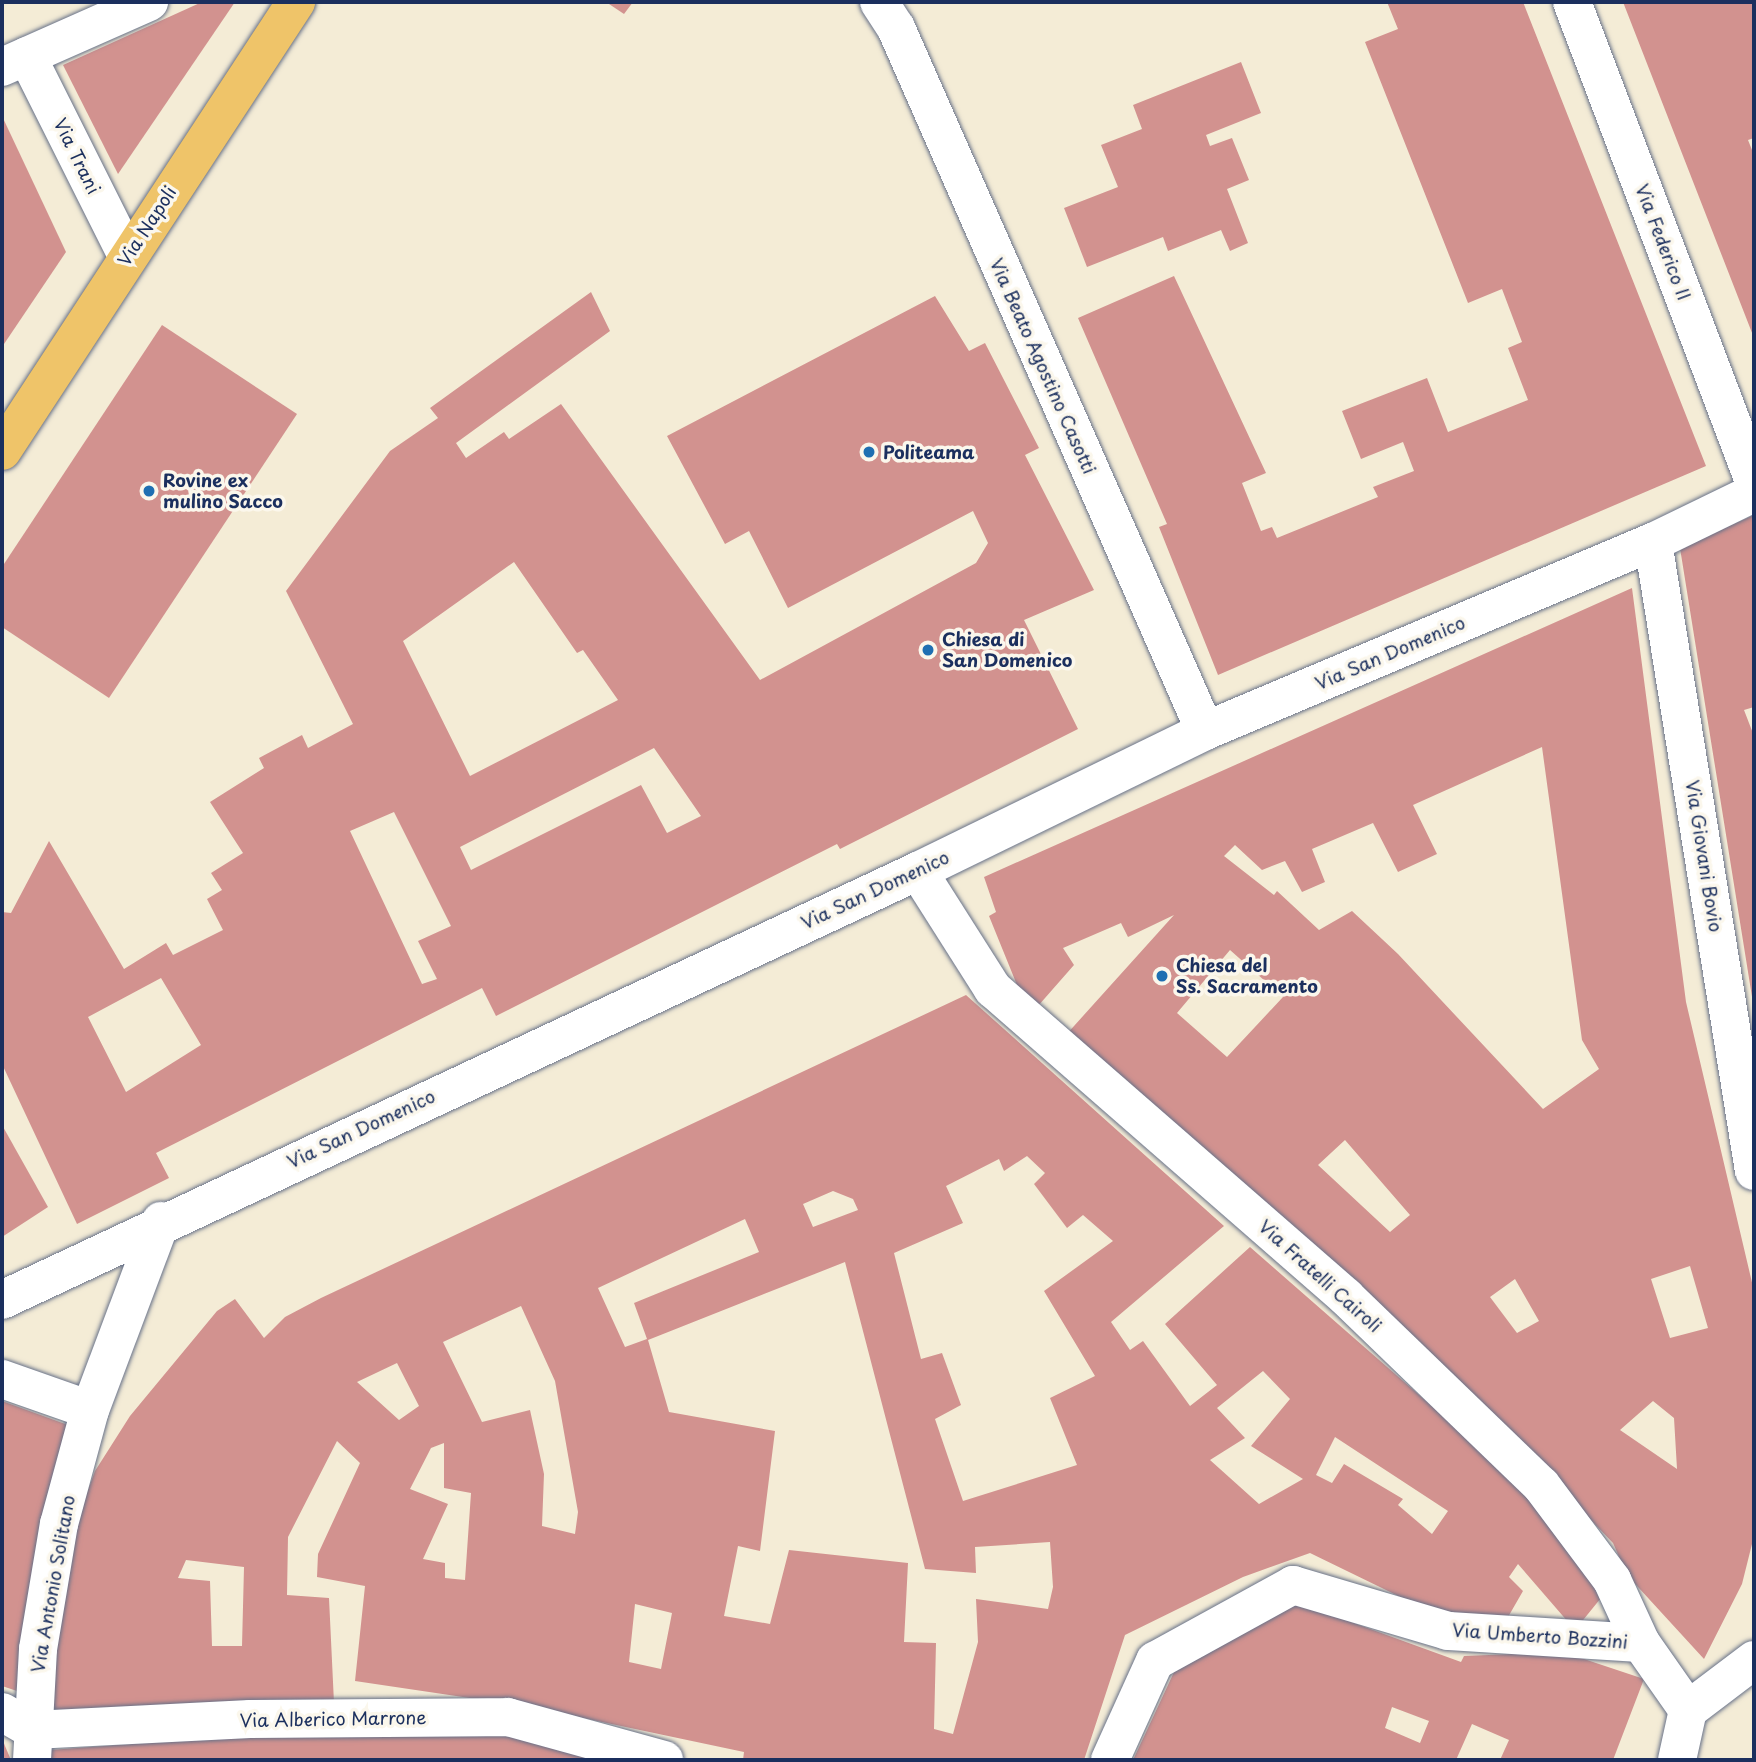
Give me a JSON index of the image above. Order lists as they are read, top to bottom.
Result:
{
  "streets": {
    "main road": ["Via Napoli"],
    "street": [
      "Via Trani",
      "Via Federico II",
      "Via Beato Agostino Casotti",
      "Via San Domenico",
      "Via Giovani Bovio",
      "Via Fratelli Cairoli",
      "Via Antonio Solitano",
      "Via Umberto Bozzini",
      "Via Alberico Marrone"
    ]
  },
  "crossings": [
    ["Via Trani", "Via Napoli"],
    ["Via Beato Agostino Casotti", "Via San Domenico"],
    ["Via San Domenico", "Via Giovani Bovio"],
    ["Via San Domenico", "Via Fratelli Cairoli"],
    ["Via San Domenico", "Via Antonio Solitano"],
    ["Via Fratelli Cairoli", "Via Umberto Bozzini"],
    ["Via Antonio Solitano", "Via Alberico Marrone"]
  ],
  "places": [
    "Politeama",
    "Rovine ex mulino Sacco",
    "Chiesa di San Domenico",
    "Chiesa del Ss. Sacramento"
  ]
}
